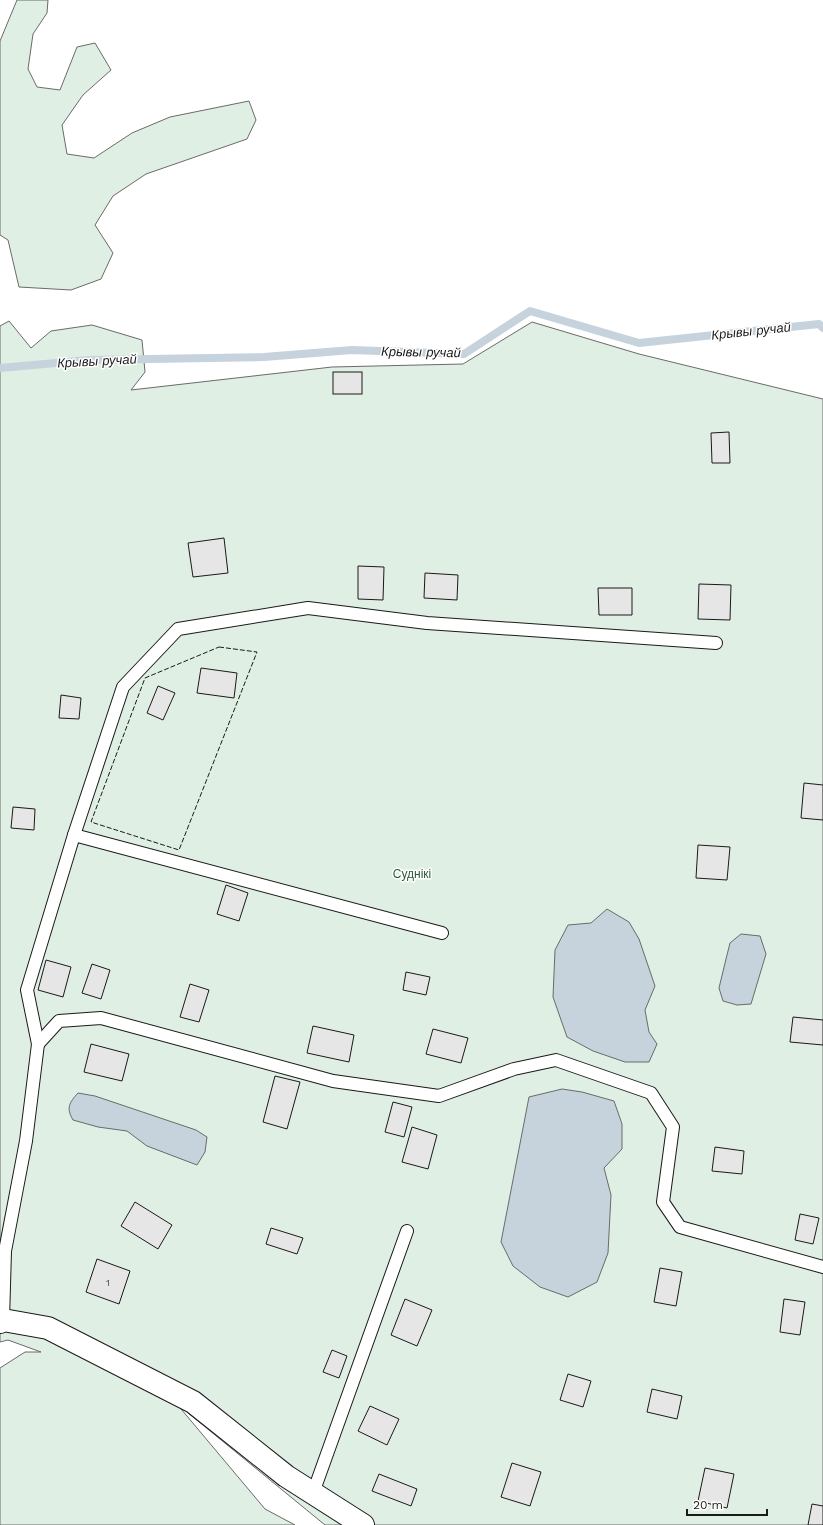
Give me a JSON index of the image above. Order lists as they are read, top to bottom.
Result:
{
  "water": ["Крывы ручай"],
  "parks": ["Суднікі"],
  "house_numbers": ["1"],
  "scale_bar": "20 m"
}
